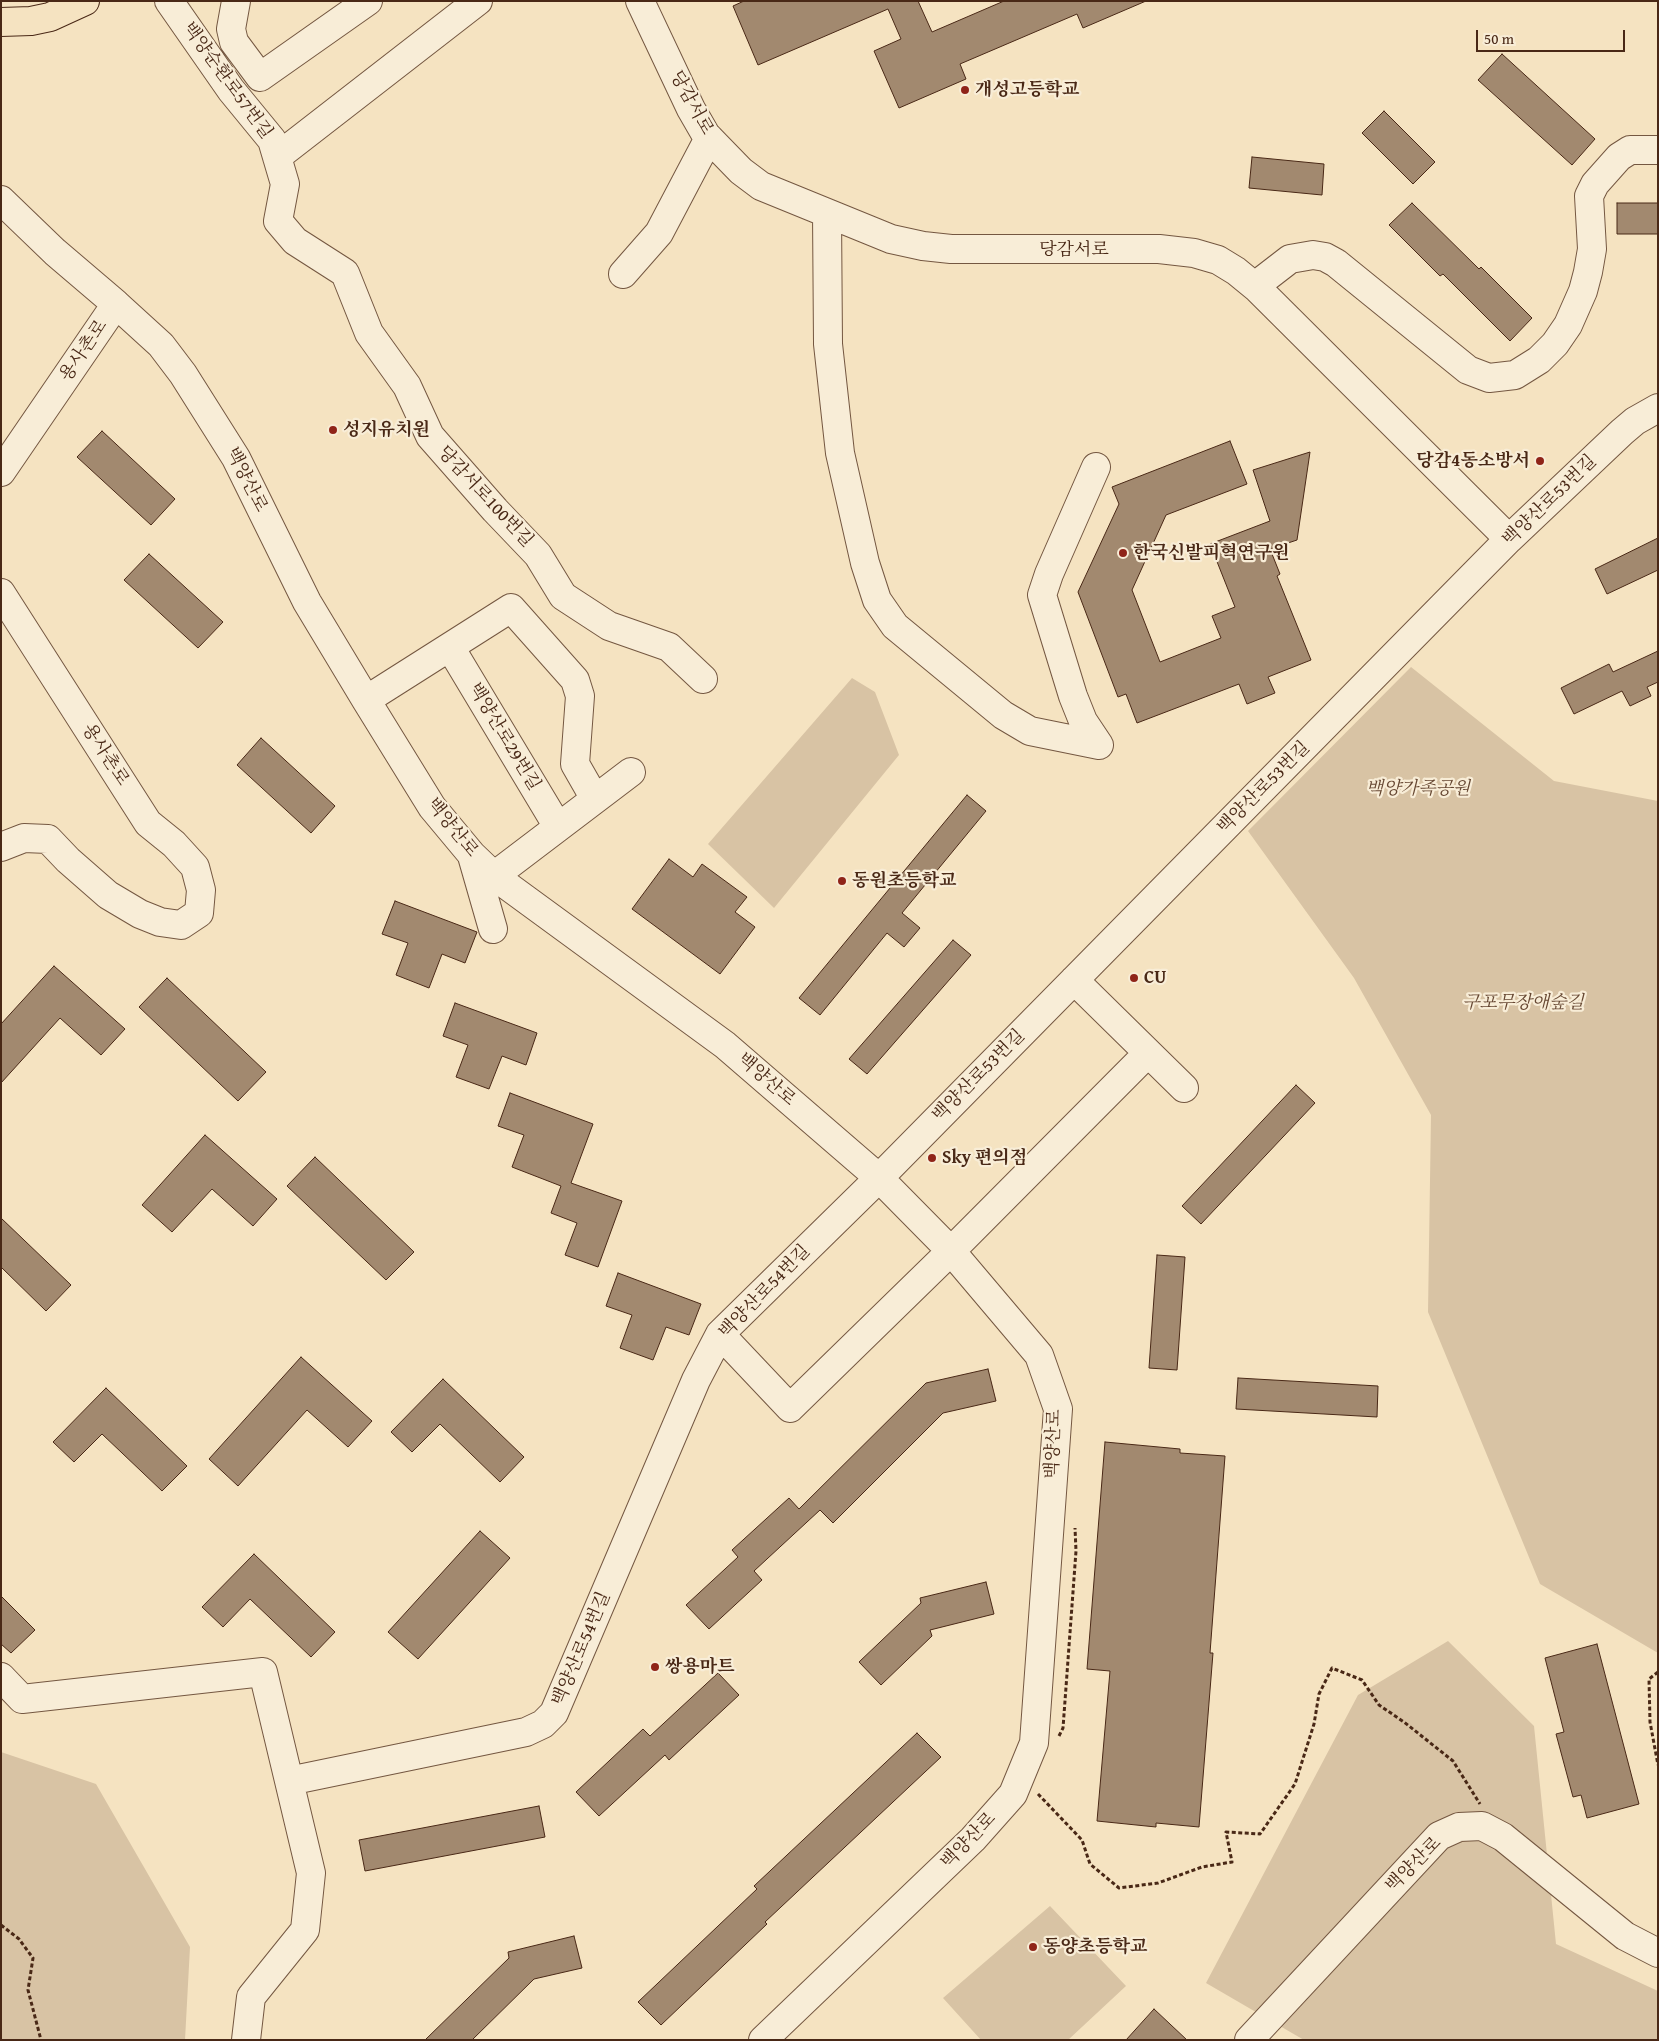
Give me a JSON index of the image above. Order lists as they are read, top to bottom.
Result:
{
  "streets": {
    "street": [
      "백양순환로57번길",
      "당감서로",
      "용사촌로",
      "백양산로",
      "당감서로100번길",
      "백양산로53번길",
      "백양산로29번길",
      "백양산로54번길"
    ]
  },
  "crossings": [
    ["백양순환로57번길", "당감서로100번길"],
    ["당감서로", "백양산로53번길"],
    ["용사촌로", "백양산로"],
    ["백양산로", "백양산로53번길"],
    ["백양산로", "백양산로54번길"],
    ["백양산로53번길", "백양산로54번길"]
  ],
  "parks": ["백양가족공원", "구포무장애숲길"],
  "places": [
    "개성고등학교",
    "성지유치원",
    "당감4동소방서",
    "한국신발피혁연구원",
    "동원초등학교",
    "CU",
    "Sky 편의점",
    "쌍용마트",
    "동양초등학교"
  ],
  "scale_bar": "50 m"
}
